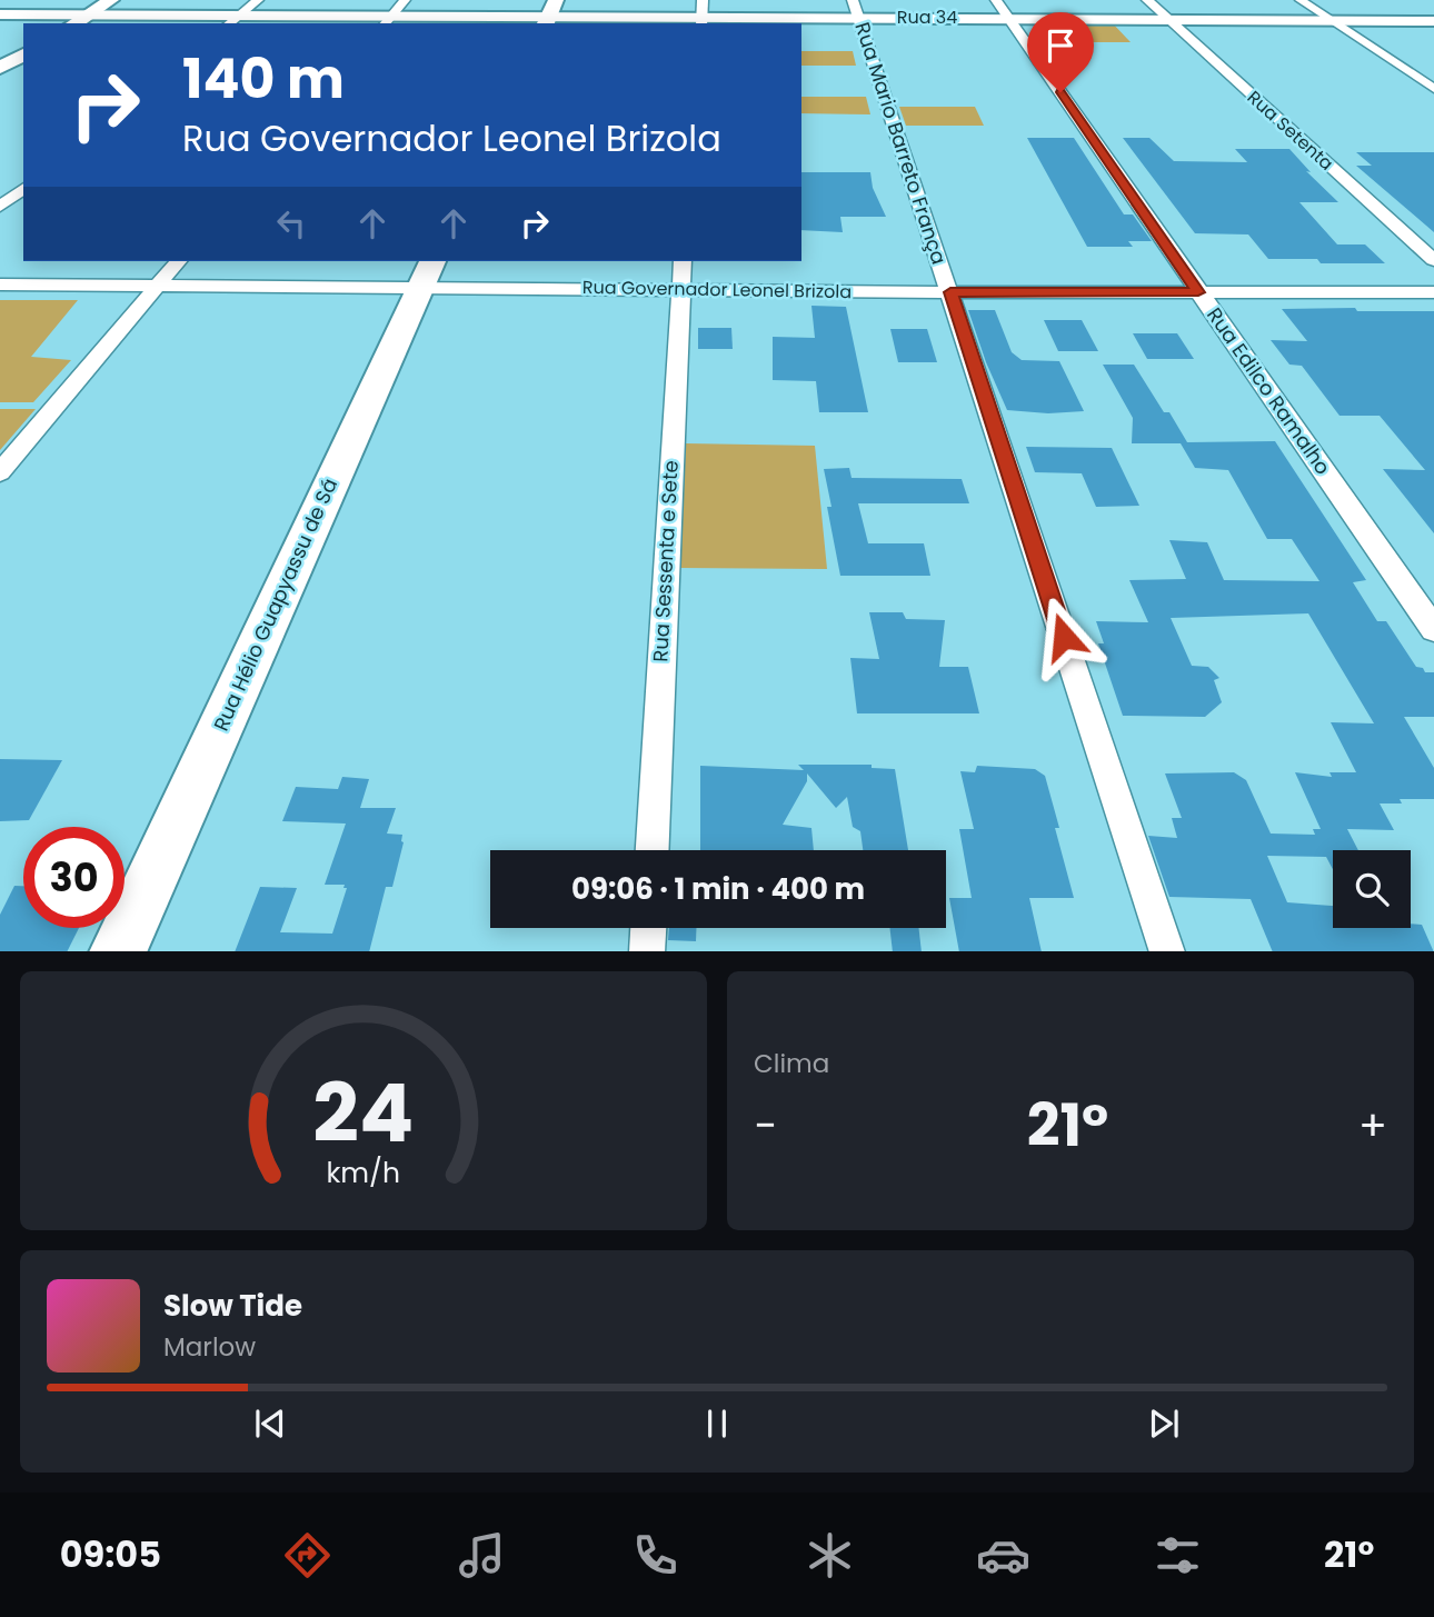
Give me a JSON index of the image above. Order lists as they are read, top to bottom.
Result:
{
  "streets": {
    "main road": ["Rua Hélio Guapyassu de Sá"],
    "street": [
      "Rua 34",
      "Rua Setenta",
      "Rua Mario Barreto França",
      "Rua Governador Leonel Brizola",
      "Rua Edilco Ramalho",
      "Rua Sessenta e Sete"
    ]
  },
  "crossings": [
    ["Rua 34", "Rua Setenta"],
    ["Rua 34", "Rua Mario Barreto França"],
    ["Rua 34", "Rua Edilco Ramalho"],
    ["Rua Mario Barreto França", "Rua Governador Leonel Brizola"],
    ["Rua Governador Leonel Brizola", "Rua Edilco Ramalho"],
    ["Rua Governador Leonel Brizola", "Rua Sessenta e Sete"],
    ["Rua Governador Leonel Brizola", "Rua Hélio Guapyassu de Sá"]
  ],
  "page": {
    "turn": ["140 m", "Rua Governador Leonel Brizola"],
    "limit": "30",
    "trip": "09:06 · 1 min · 400 m",
    "tile": "Clima",
    "heat": ["−", "21°", "+"],
    "song": ["Slow Tide", "Marlow"],
    "tabs": ["09:05", "21°"],
    "gauge": ["24", "km/h"]
  }
}
